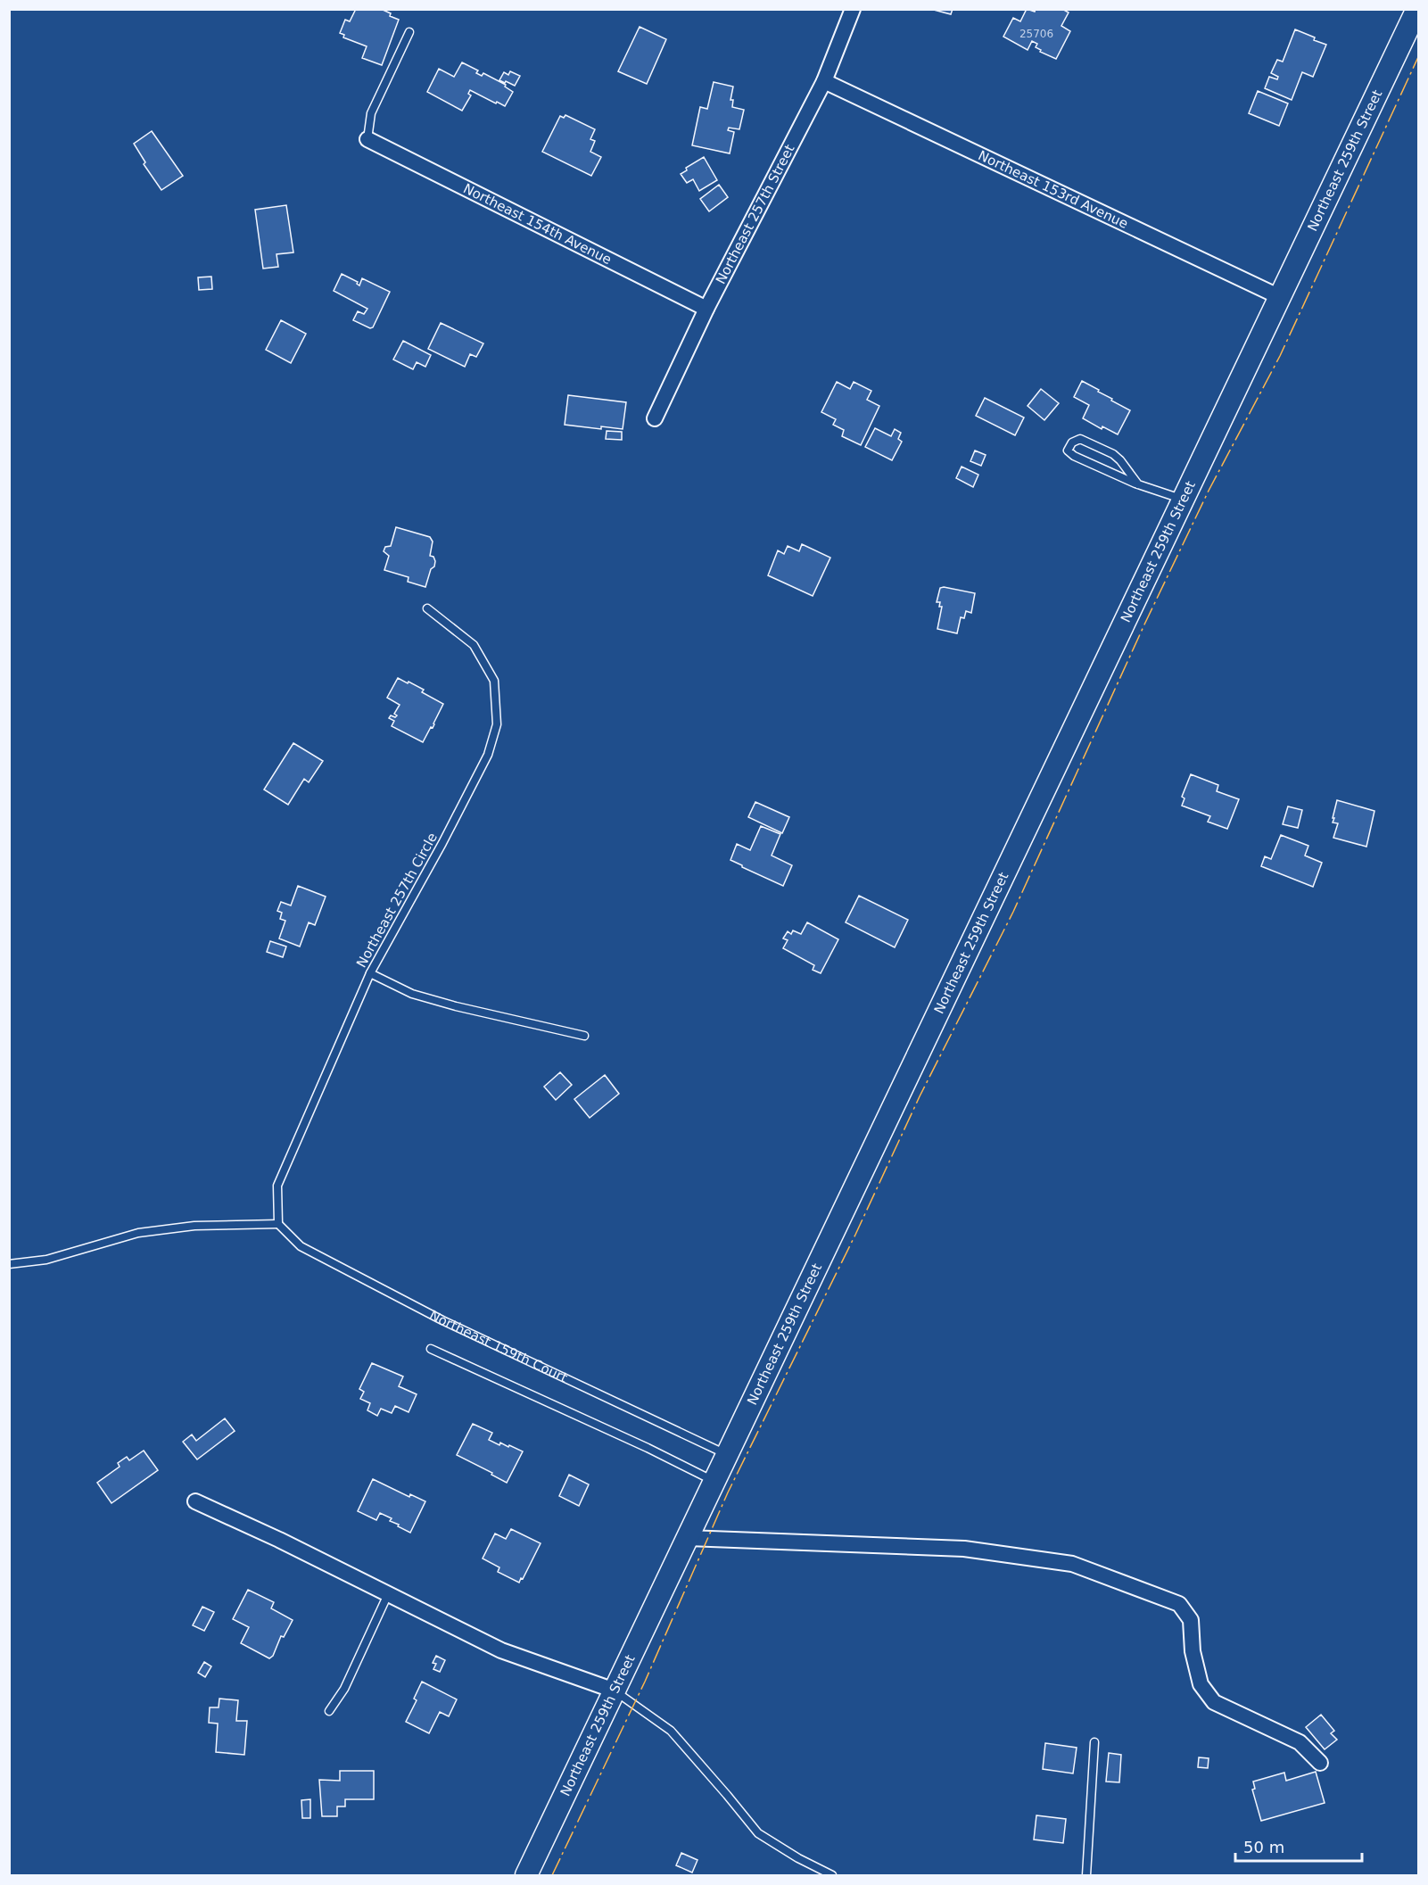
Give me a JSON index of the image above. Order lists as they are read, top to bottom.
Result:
{
  "streets": {
    "street": [
      "Northeast 259th Street",
      "Northeast 153rd Avenue",
      "Northeast 257th Street",
      "Northeast 154th Avenue"
    ],
    "lane": ["Northeast 257th Circle", "Northeast 159th Court"]
  },
  "crossings": [
    ["Northeast 259th Street", "Northeast 153rd Avenue"],
    ["Northeast 259th Street", "Northeast 159th Court"],
    ["Northeast 153rd Avenue", "Northeast 257th Street"],
    ["Northeast 257th Street", "Northeast 154th Avenue"],
    ["Northeast 257th Circle", "Northeast 159th Court"]
  ],
  "house_numbers": ["25706"],
  "scale_bar": "50 m"
}
